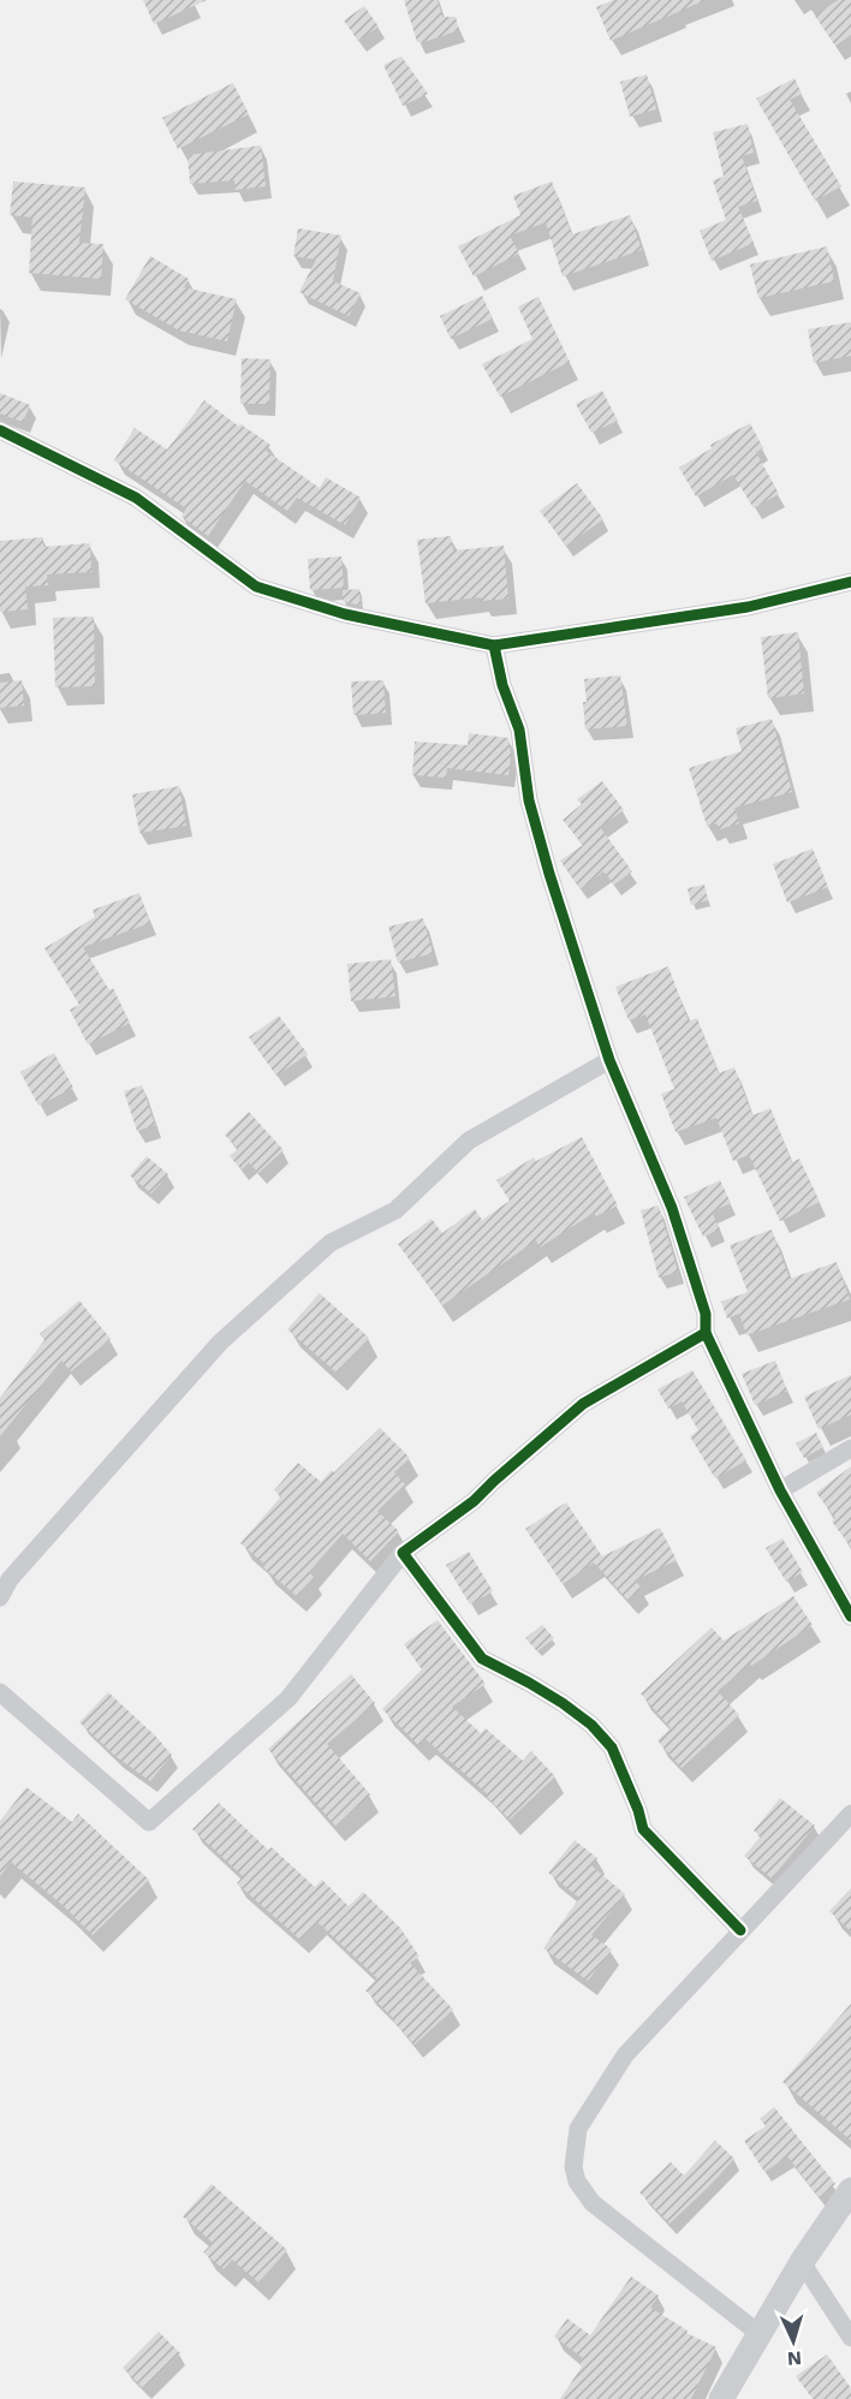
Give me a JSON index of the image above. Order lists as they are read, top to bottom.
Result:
{
  "north": "bottom"
}
